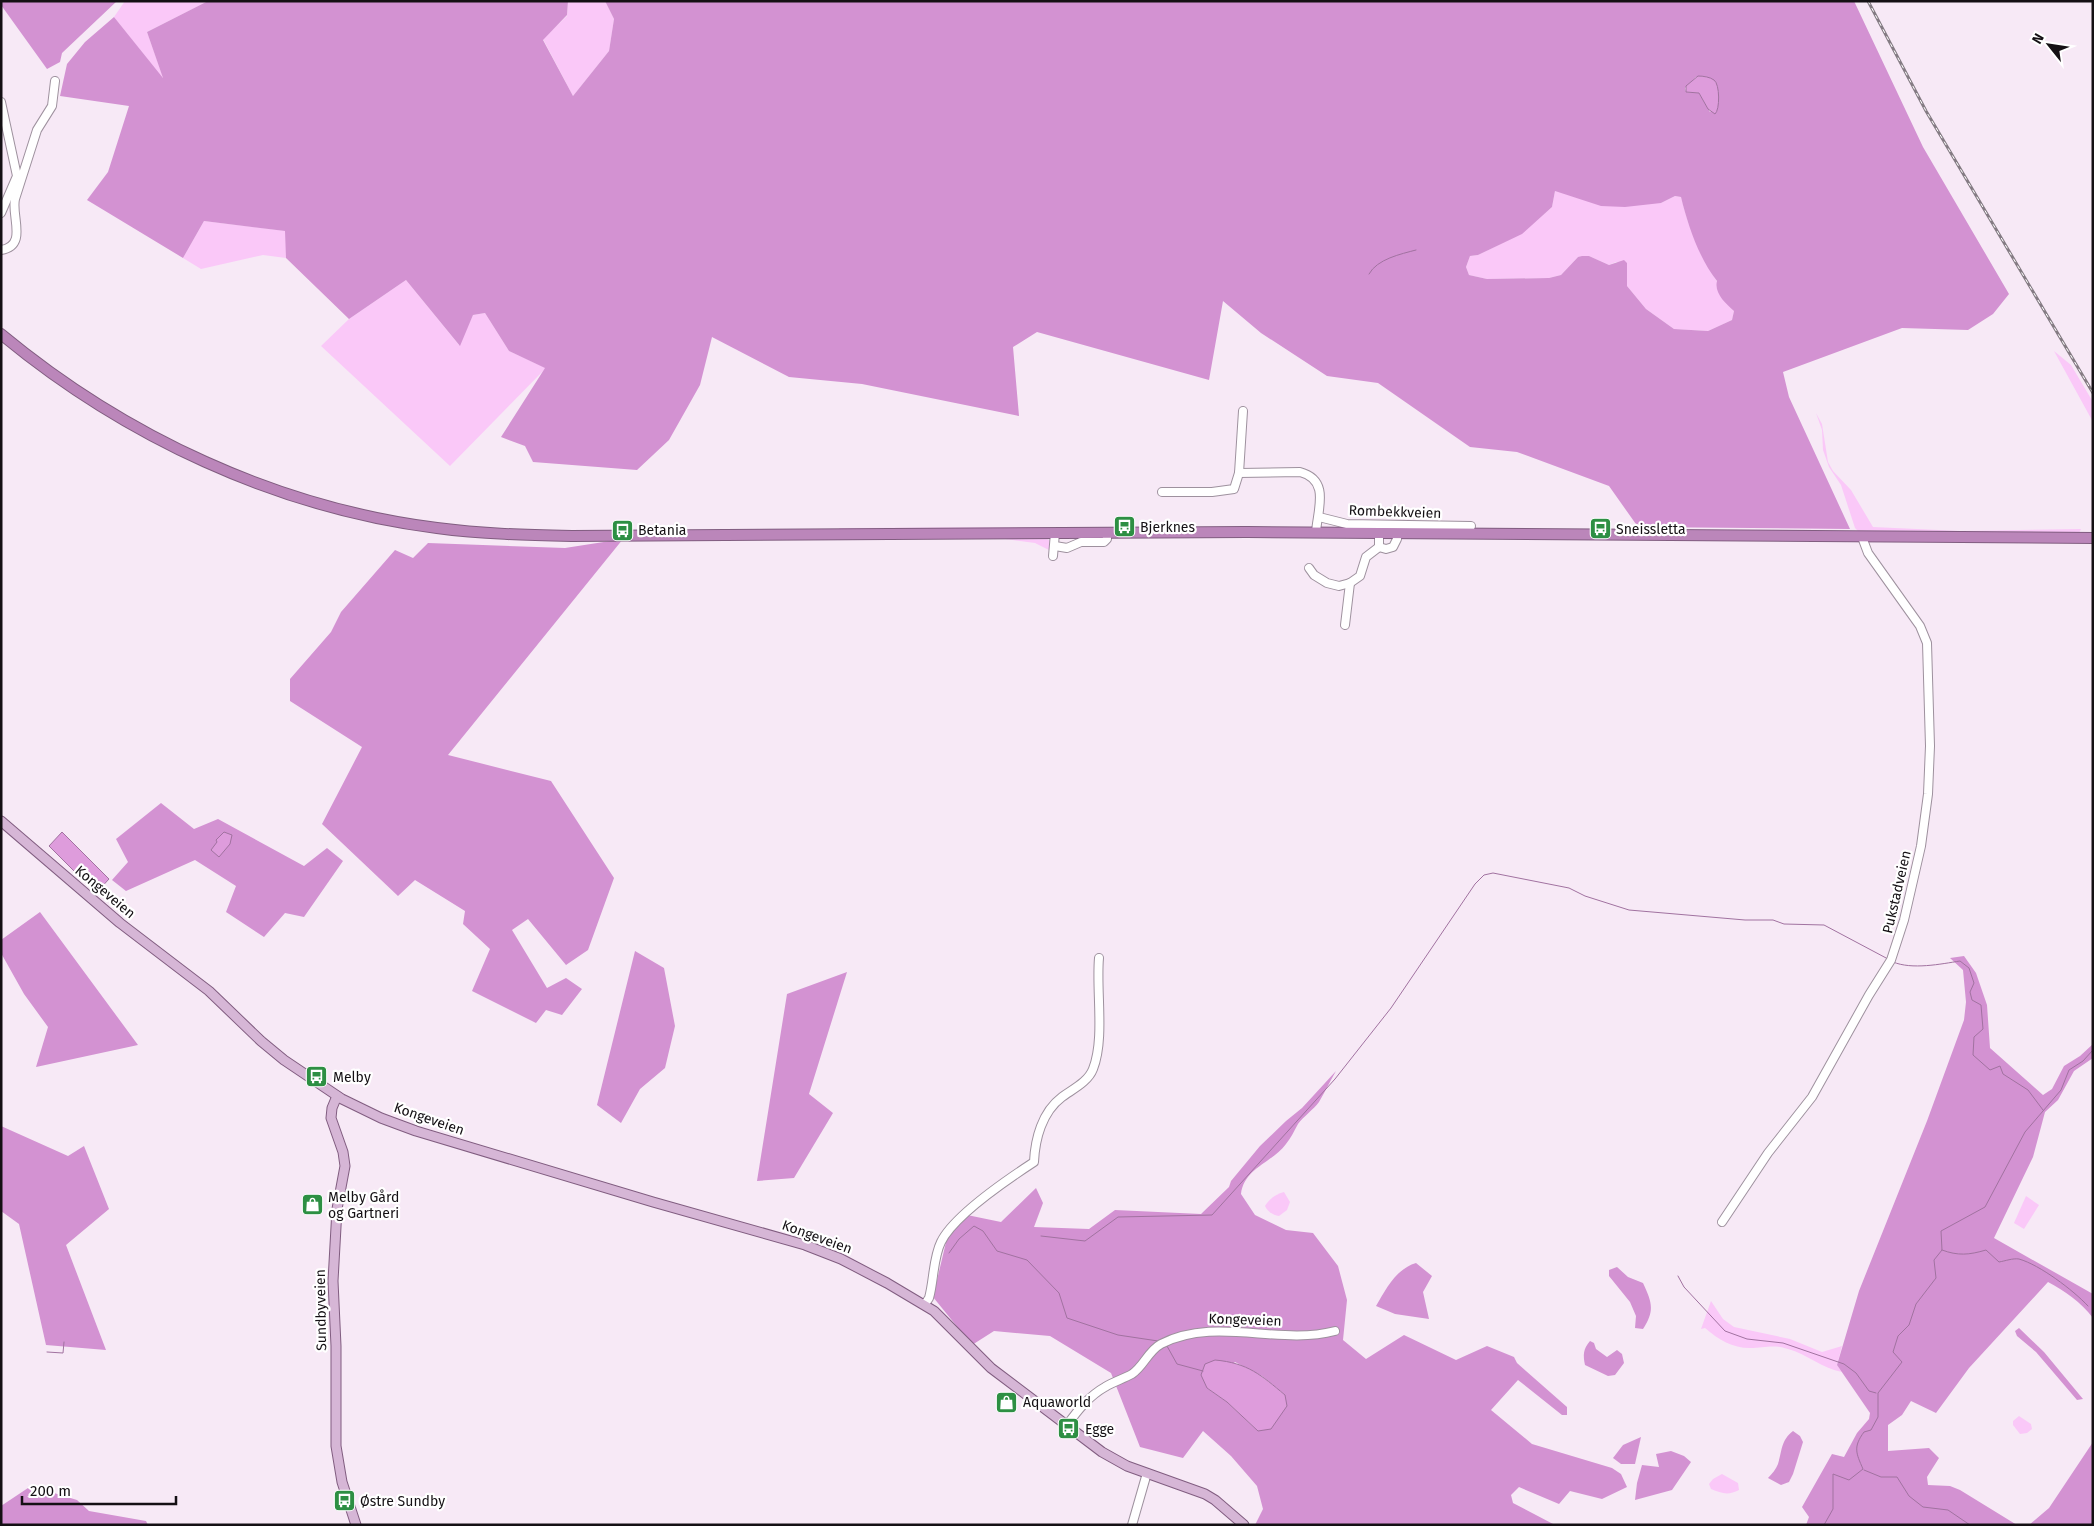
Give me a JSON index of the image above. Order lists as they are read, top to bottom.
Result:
{
  "streets": {
    "main road": ["Kongeveien", "Sundbyveien"],
    "street": ["Rombekkveien", "Pukstadveien"]
  },
  "crossings": [
    ["Kongeveien", "Sundbyveien"]
  ],
  "places": {
    "bus stop": [
      "Bjerknes",
      "Sneissletta",
      "Betania",
      "Melby",
      "Egge",
      "Østre Sundby"
    ],
    "shop": ["Melby Gård og Gartneri", "Aquaworld"]
  },
  "scale_bar": "200 m",
  "north": "top left"
}
